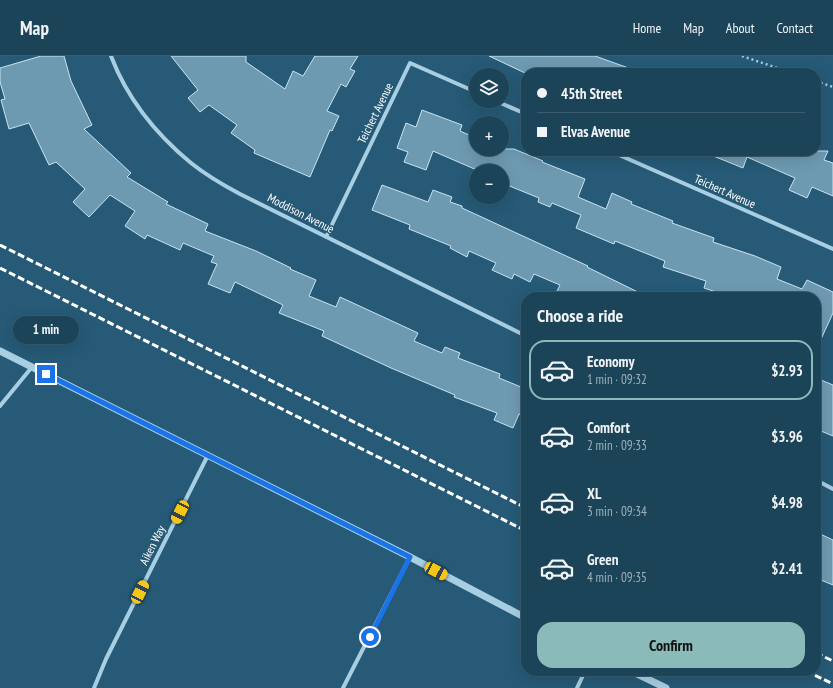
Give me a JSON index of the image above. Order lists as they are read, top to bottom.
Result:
{
  "streets": {
    "street": ["Teichert Avenue", "Moddison Avenue", "Aiken Way"]
  },
  "crossings": [
    ["Teichert Avenue", "Moddison Avenue"]
  ],
  "page": {
    "header": "Map",
    "nav": [
      "Home",
      "Map",
      "About",
      "Contact"
    ],
    "map_buttons": ["+", "−"],
    "banner": ["45th Street", "Elvas Avenue"],
    "heading": "Choose a ride",
    "bubble": "1 min",
    "list": [
      {
        "name": "Economy",
        "note": "1 min · 09:32",
        "value": "$2.93"
      },
      {
        "name": "Comfort",
        "note": "2 min · 09:33",
        "value": "$3.96"
      },
      {
        "name": "XL",
        "note": "3 min · 09:34",
        "value": "$4.98"
      },
      {
        "name": "Green",
        "note": "4 min · 09:35",
        "value": "$2.41"
      }
    ],
    "buttons": "Confirm"
  }
}
